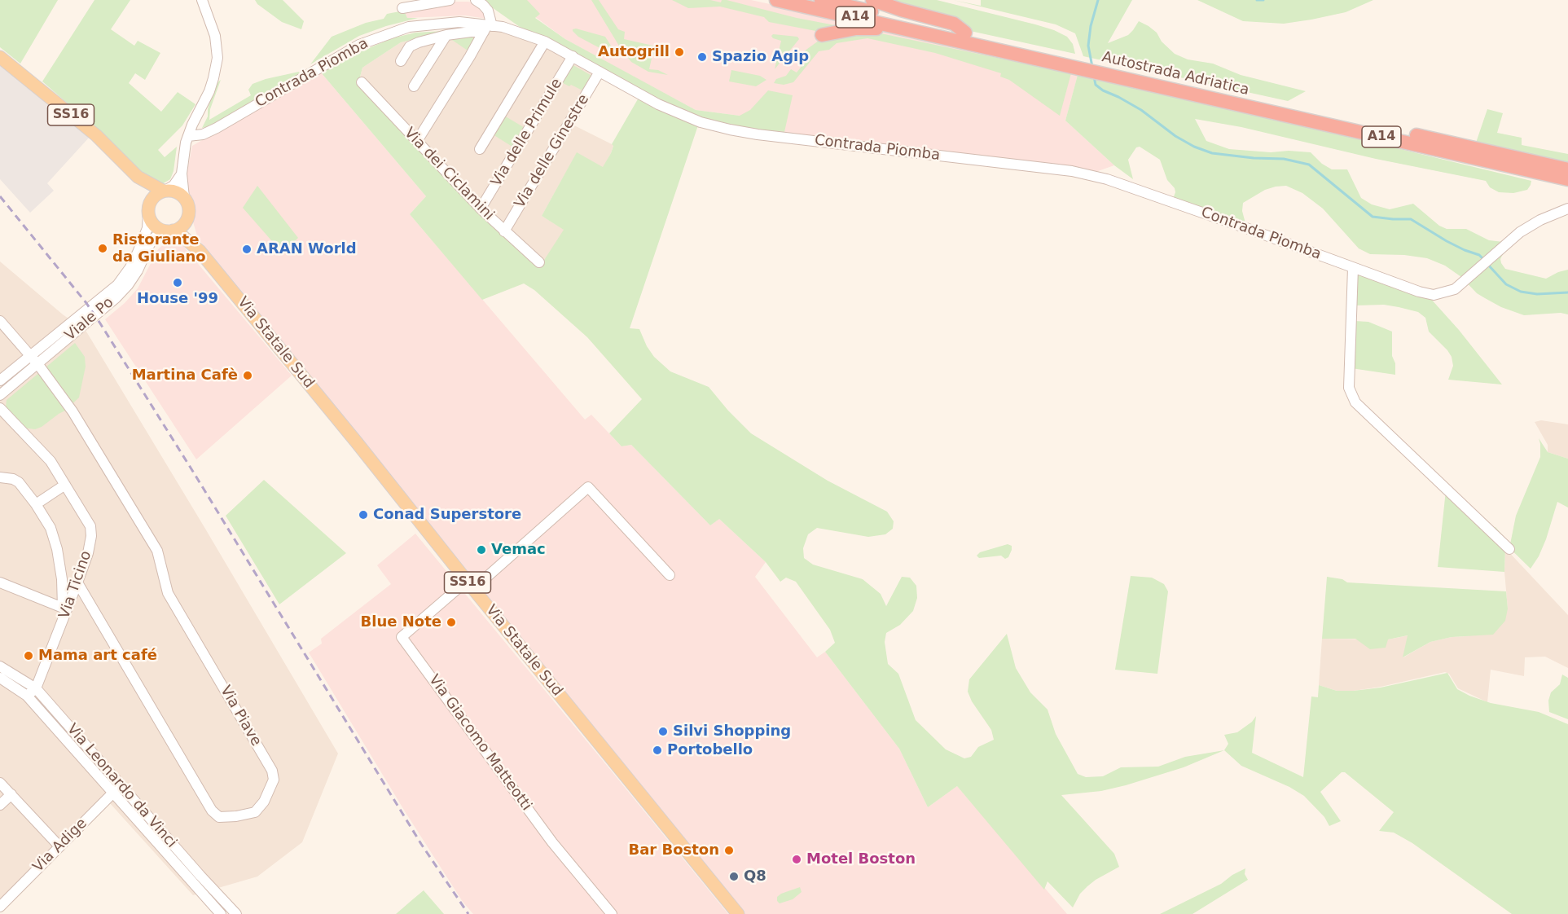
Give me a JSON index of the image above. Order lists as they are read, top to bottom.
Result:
{
  "streets": {
    "highway": ["A14", "Autostrada Adriatica"],
    "main road": ["SS16", "Via Statale Sud"],
    "street": [
      "Contrada Piomba",
      "Via delle Primule",
      "Via delle Ginestre",
      "Via dei Ciclamini",
      "Viale Po",
      "Via Ticino",
      "Via Piave",
      "Via Giacomo Matteotti",
      "Via Leonardo da Vinci",
      "Via Adige"
    ]
  },
  "crossings": [
    ["Contrada Piomba", "Via delle Primule"],
    ["Contrada Piomba", "Via delle Ginestre"],
    ["SS16", "Viale Po"],
    ["SS16", "Via Statale Sud"],
    ["Via delle Primule", "Via dei Ciclamini"],
    ["Via delle Ginestre", "Via dei Ciclamini"],
    ["Viale Po", "Via Piave"],
    ["Via Statale Sud", "Via Giacomo Matteotti"],
    ["Via Ticino", "Via Piave"],
    ["Via Ticino", "Via Leonardo da Vinci"],
    ["Via Leonardo da Vinci", "Via Adige"]
  ],
  "places": [
    "Autogrill",
    "Spazio Agip",
    "Ristorante da Giuliano",
    "ARAN World",
    "House '99",
    "Martina Cafè",
    "Conad Superstore",
    "Vemac",
    "Blue Note",
    "Mama art café",
    "Silvi Shopping",
    "Portobello",
    "Bar Boston",
    "Motel Boston",
    "Q8"
  ]
}
